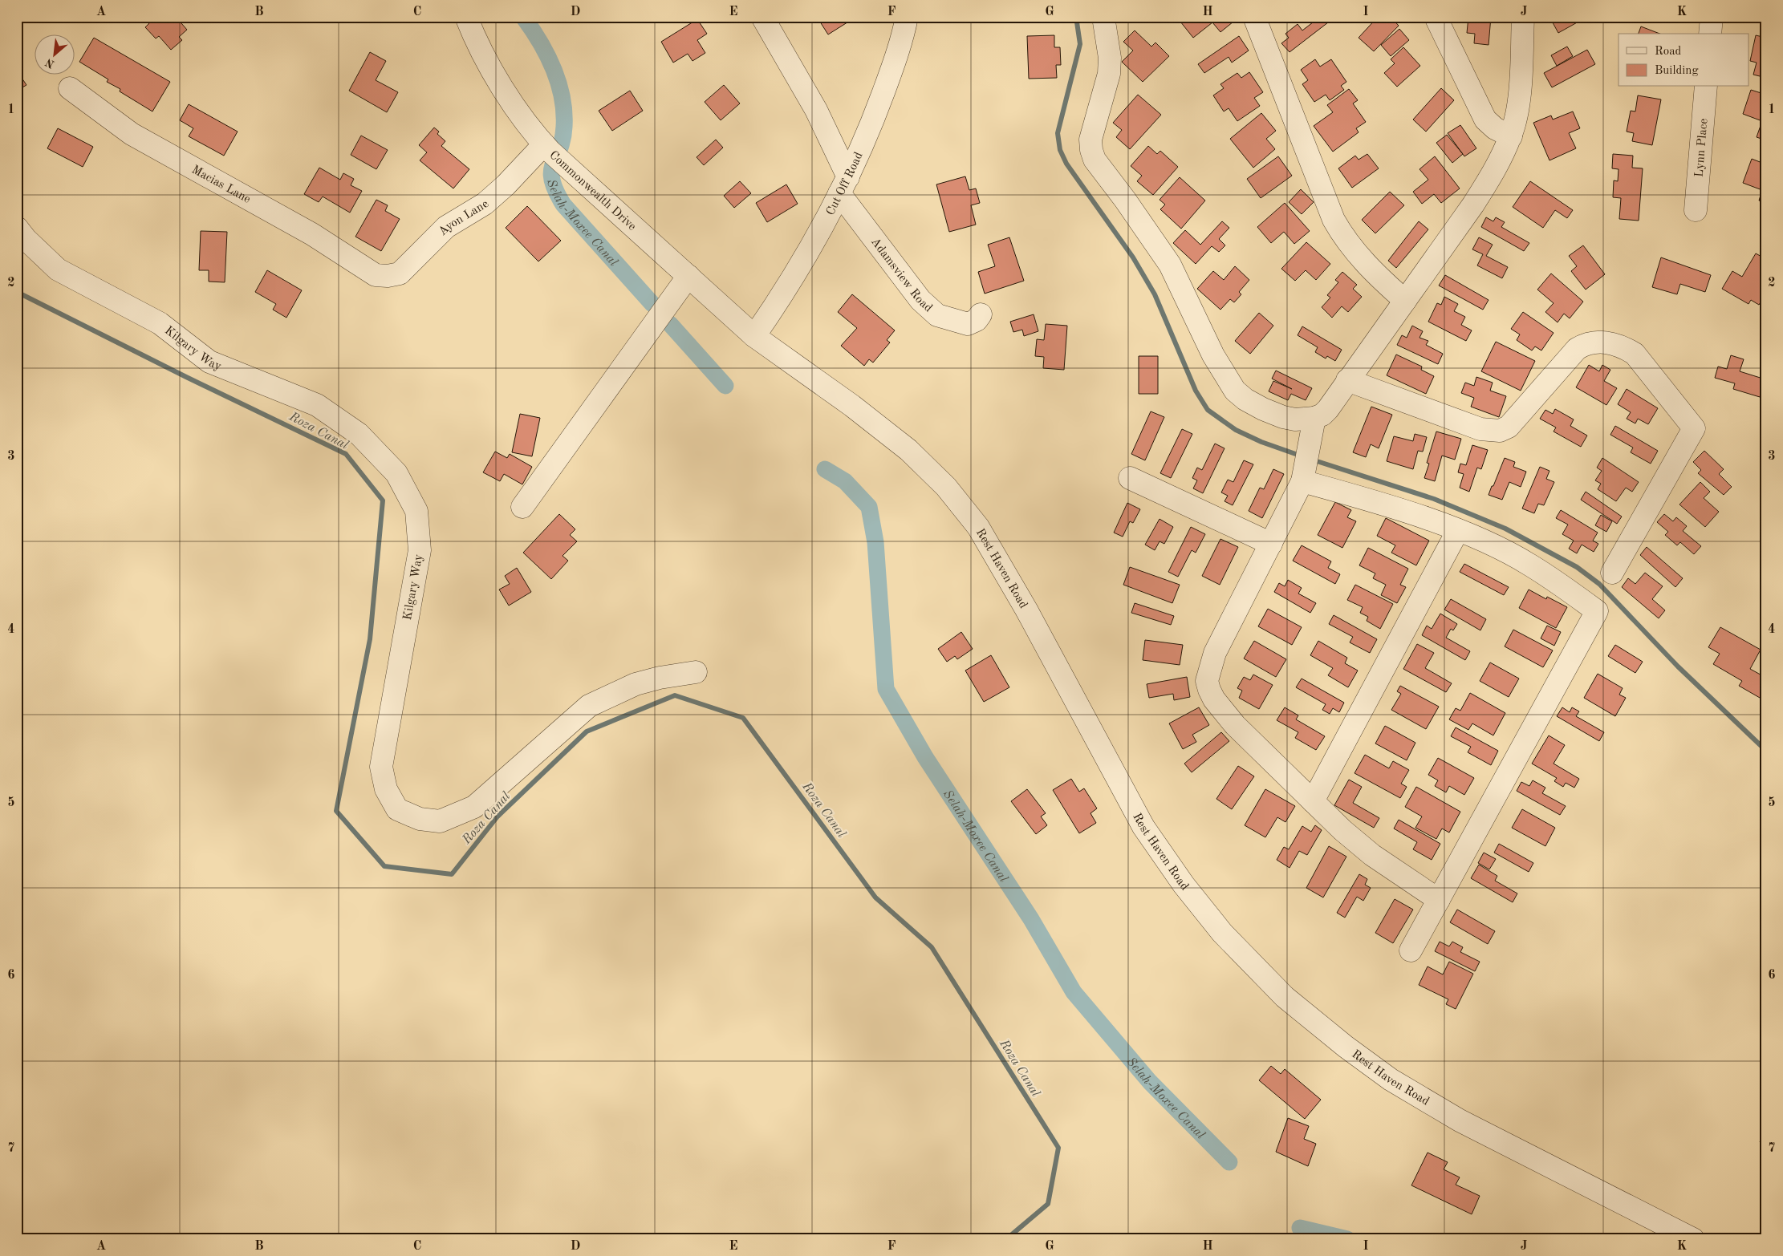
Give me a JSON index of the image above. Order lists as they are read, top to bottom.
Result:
{
  "streets": {
    "street": [
      "Lynn Place",
      "Cut Off Road",
      "Macias Lane",
      "Commonwealth Drive",
      "Ayon Lane",
      "Adamsview Road",
      "Kilgary Way",
      "Rest Haven Road"
    ]
  },
  "crossings": [
    ["Cut Off Road", "Commonwealth Drive"],
    ["Cut Off Road", "Adamsview Road"],
    ["Cut Off Road", "Rest Haven Road"],
    ["Macias Lane", "Ayon Lane"],
    ["Commonwealth Drive", "Ayon Lane"],
    ["Commonwealth Drive", "Rest Haven Road"]
  ],
  "water": ["Selah-Moxee Canal", "Roza Canal"],
  "legend": ["Road", "Building"],
  "north": "bottom left",
  "grid": {
    "columns": [
      "A",
      "B",
      "C",
      "D",
      "E",
      "F",
      "G",
      "H",
      "I",
      "J",
      "K"
    ],
    "rows": [
      "1",
      "2",
      "3",
      "4",
      "5",
      "6",
      "7"
    ]
  }
}
